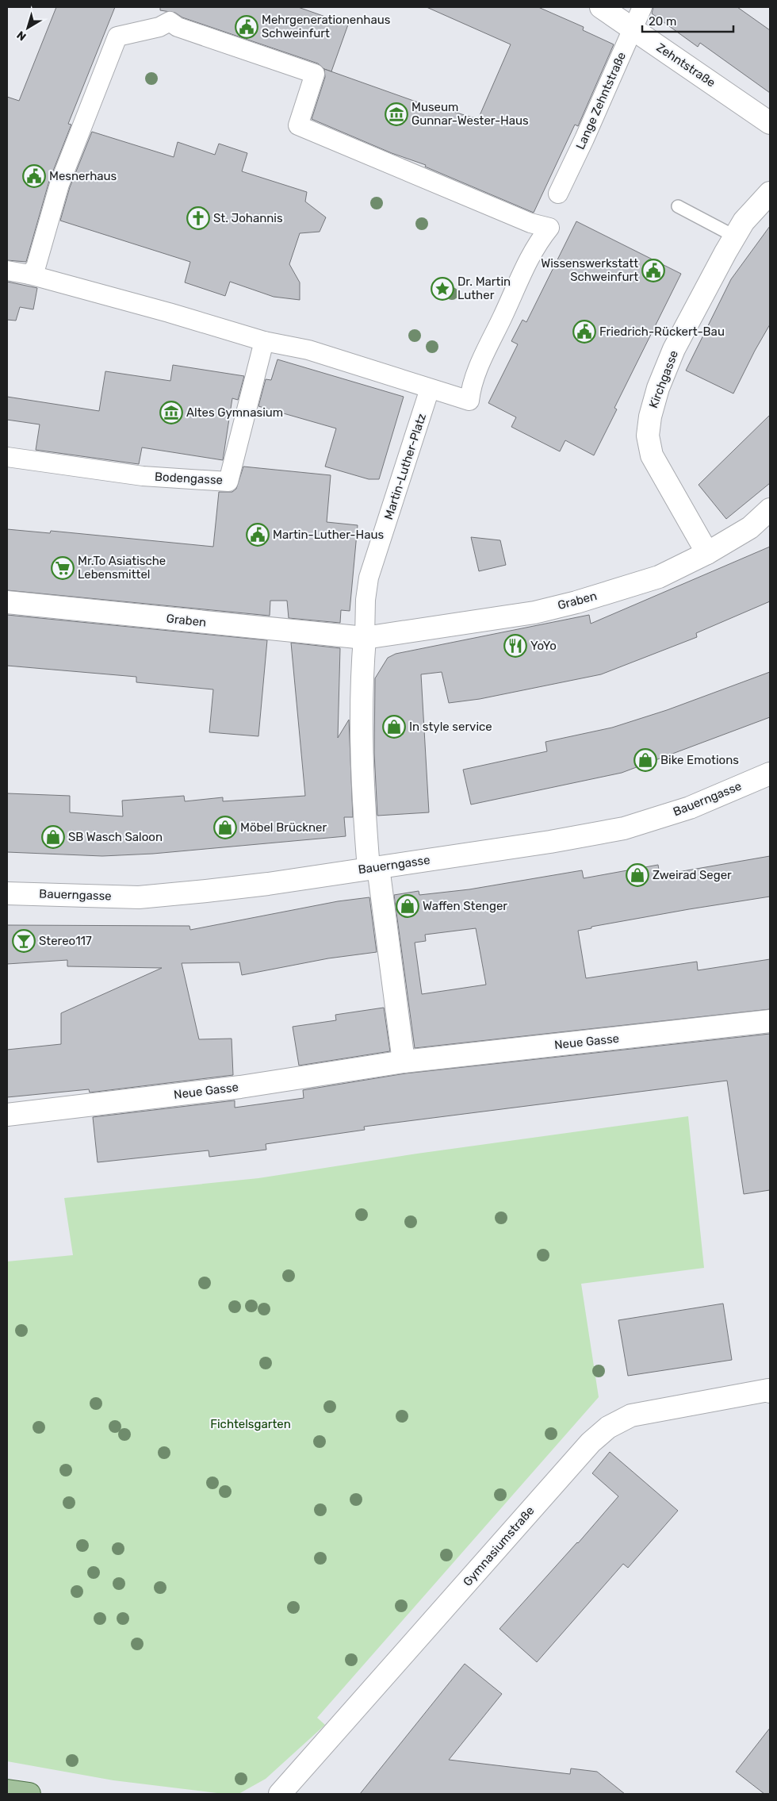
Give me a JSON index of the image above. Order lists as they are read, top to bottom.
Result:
{
  "streets": {
    "street": [
      "Zehntstraße",
      "Lange Zehntstraße",
      "Kirchgasse",
      "Martin-Luther-Platz",
      "Bodengasse",
      "Graben",
      "Bauerngasse",
      "Neue Gasse",
      "Gymnasiumstraße"
    ]
  },
  "crossings": [
    ["Zehntstraße", "Lange Zehntstraße"],
    ["Kirchgasse", "Graben"],
    ["Martin-Luther-Platz", "Graben"]
  ],
  "parks": ["Fichtelsgarten"],
  "places": {
    "public building": [
      "Mehrgenerationenhaus Schweinfurt",
      "Mesnerhaus",
      "Wissenswerkstatt Schweinfurt",
      "Friedrich-Rückert-Bau",
      "Martin-Luther-Haus"
    ],
    "museum": ["Museum Gunnar-Wester-Haus", "Altes Gymnasium"],
    "church": ["St. Johannis"],
    "place": ["Dr. Martin Luther"],
    "supermarket": ["Mr.To Asiatische Lebensmittel"],
    "restaurant": ["YoYo"],
    "shop": [
      "In style service",
      "Bike Emotions",
      "Möbel Brückner",
      "SB Wasch Saloon",
      "Zweirad Seger",
      "Waffen Stenger"
    ],
    "bar": ["Stereo117"]
  },
  "scale_bar": "20 m",
  "north": "bottom left"
}
